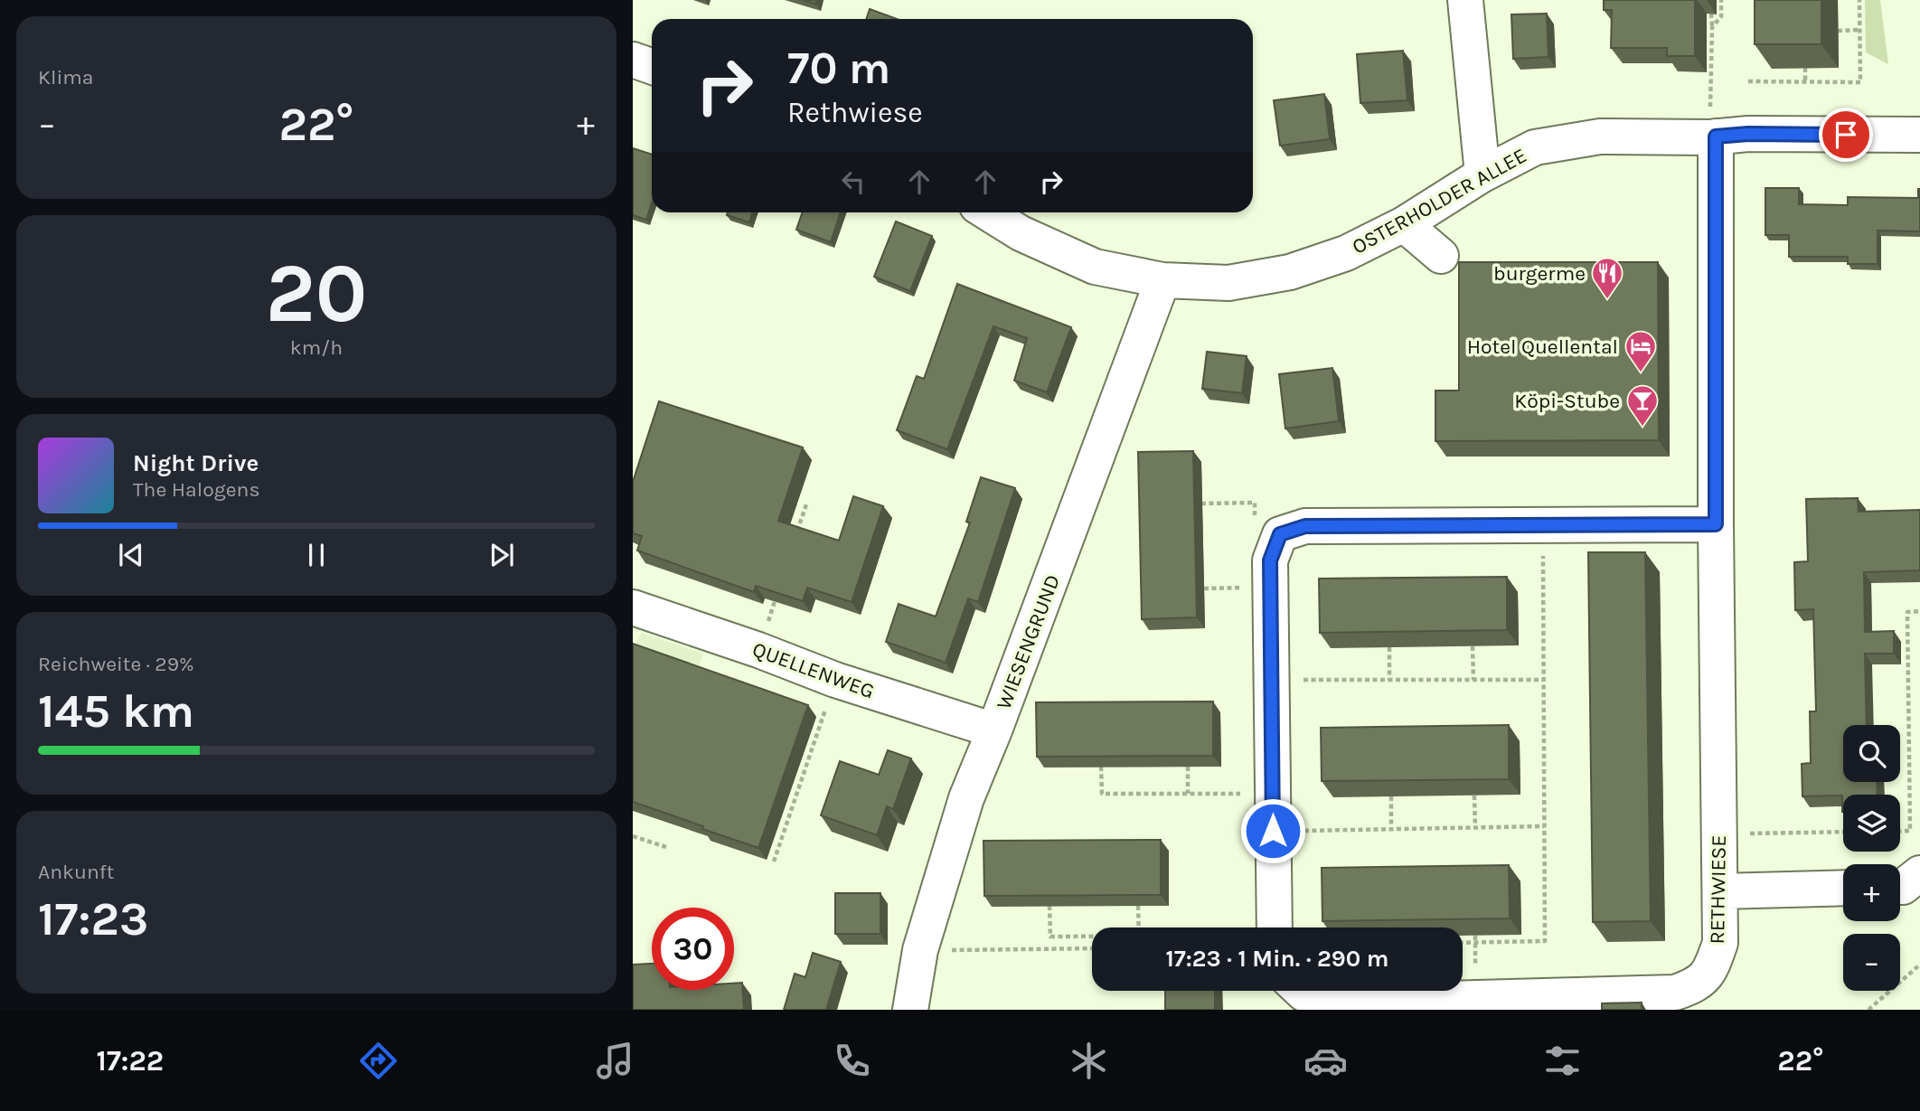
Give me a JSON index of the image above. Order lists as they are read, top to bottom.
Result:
{
  "streets": {
    "street": [
      "OSTERHOLDER ALLEE",
      "WIESENGRUND",
      "QUELLENWEG",
      "RETHWIESE"
    ]
  },
  "crossings": [
    ["OSTERHOLDER ALLEE", "WIESENGRUND"],
    ["OSTERHOLDER ALLEE", "RETHWIESE"],
    ["WIESENGRUND", "QUELLENWEG"]
  ],
  "places": {
    "restaurant": ["burgerme"],
    "hotel": ["Hotel Quellental"],
    "bar": ["Köpi-Stube"]
  },
  "page": {
    "tile": [
      "Klima",
      ["20", "km/h"],
      ["Reichweite · 29%", "145 km"],
      ["Ankunft", "17:23"]
    ],
    "turn": ["70 m", "Rethwiese"],
    "heat": ["−", "22°", "+"],
    "song": ["Night Drive", "The Halogens"],
    "map_buttons": ["+", "−"],
    "limit": "30",
    "trip": "17:23 · 1 Min. · 290 m",
    "tabs": ["17:22", "22°"]
  }
}
